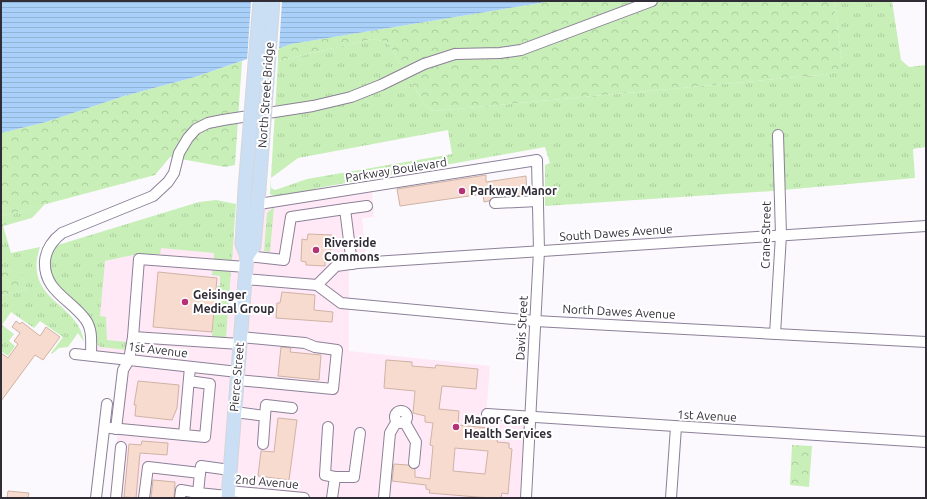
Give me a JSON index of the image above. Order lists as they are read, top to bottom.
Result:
{
  "streets": {
    "main road": ["North Street Bridge", "Pierce Street"],
    "street": [
      "Parkway Boulevard",
      "South Dawes Avenue",
      "Crane Street",
      "North Dawes Avenue",
      "Davis Street",
      "1st Avenue",
      "2nd Avenue"
    ]
  },
  "crossings": [
    ["North Street Bridge", "Pierce Street"],
    ["Parkway Boulevard", "Davis Street"],
    ["Parkway Boulevard", "Pierce Street"],
    ["South Dawes Avenue", "Crane Street"],
    ["South Dawes Avenue", "North Dawes Avenue"],
    ["South Dawes Avenue", "Davis Street"],
    ["Crane Street", "North Dawes Avenue"],
    ["North Dawes Avenue", "Davis Street"],
    ["Davis Street", "1st Avenue"],
    ["1st Avenue", "Pierce Street"],
    ["Pierce Street", "2nd Avenue"]
  ],
  "places": [
    "Parkway Manor",
    "Riverside Commons",
    "Geisinger Medical Group",
    "Manor Care Health Services"
  ]
}
